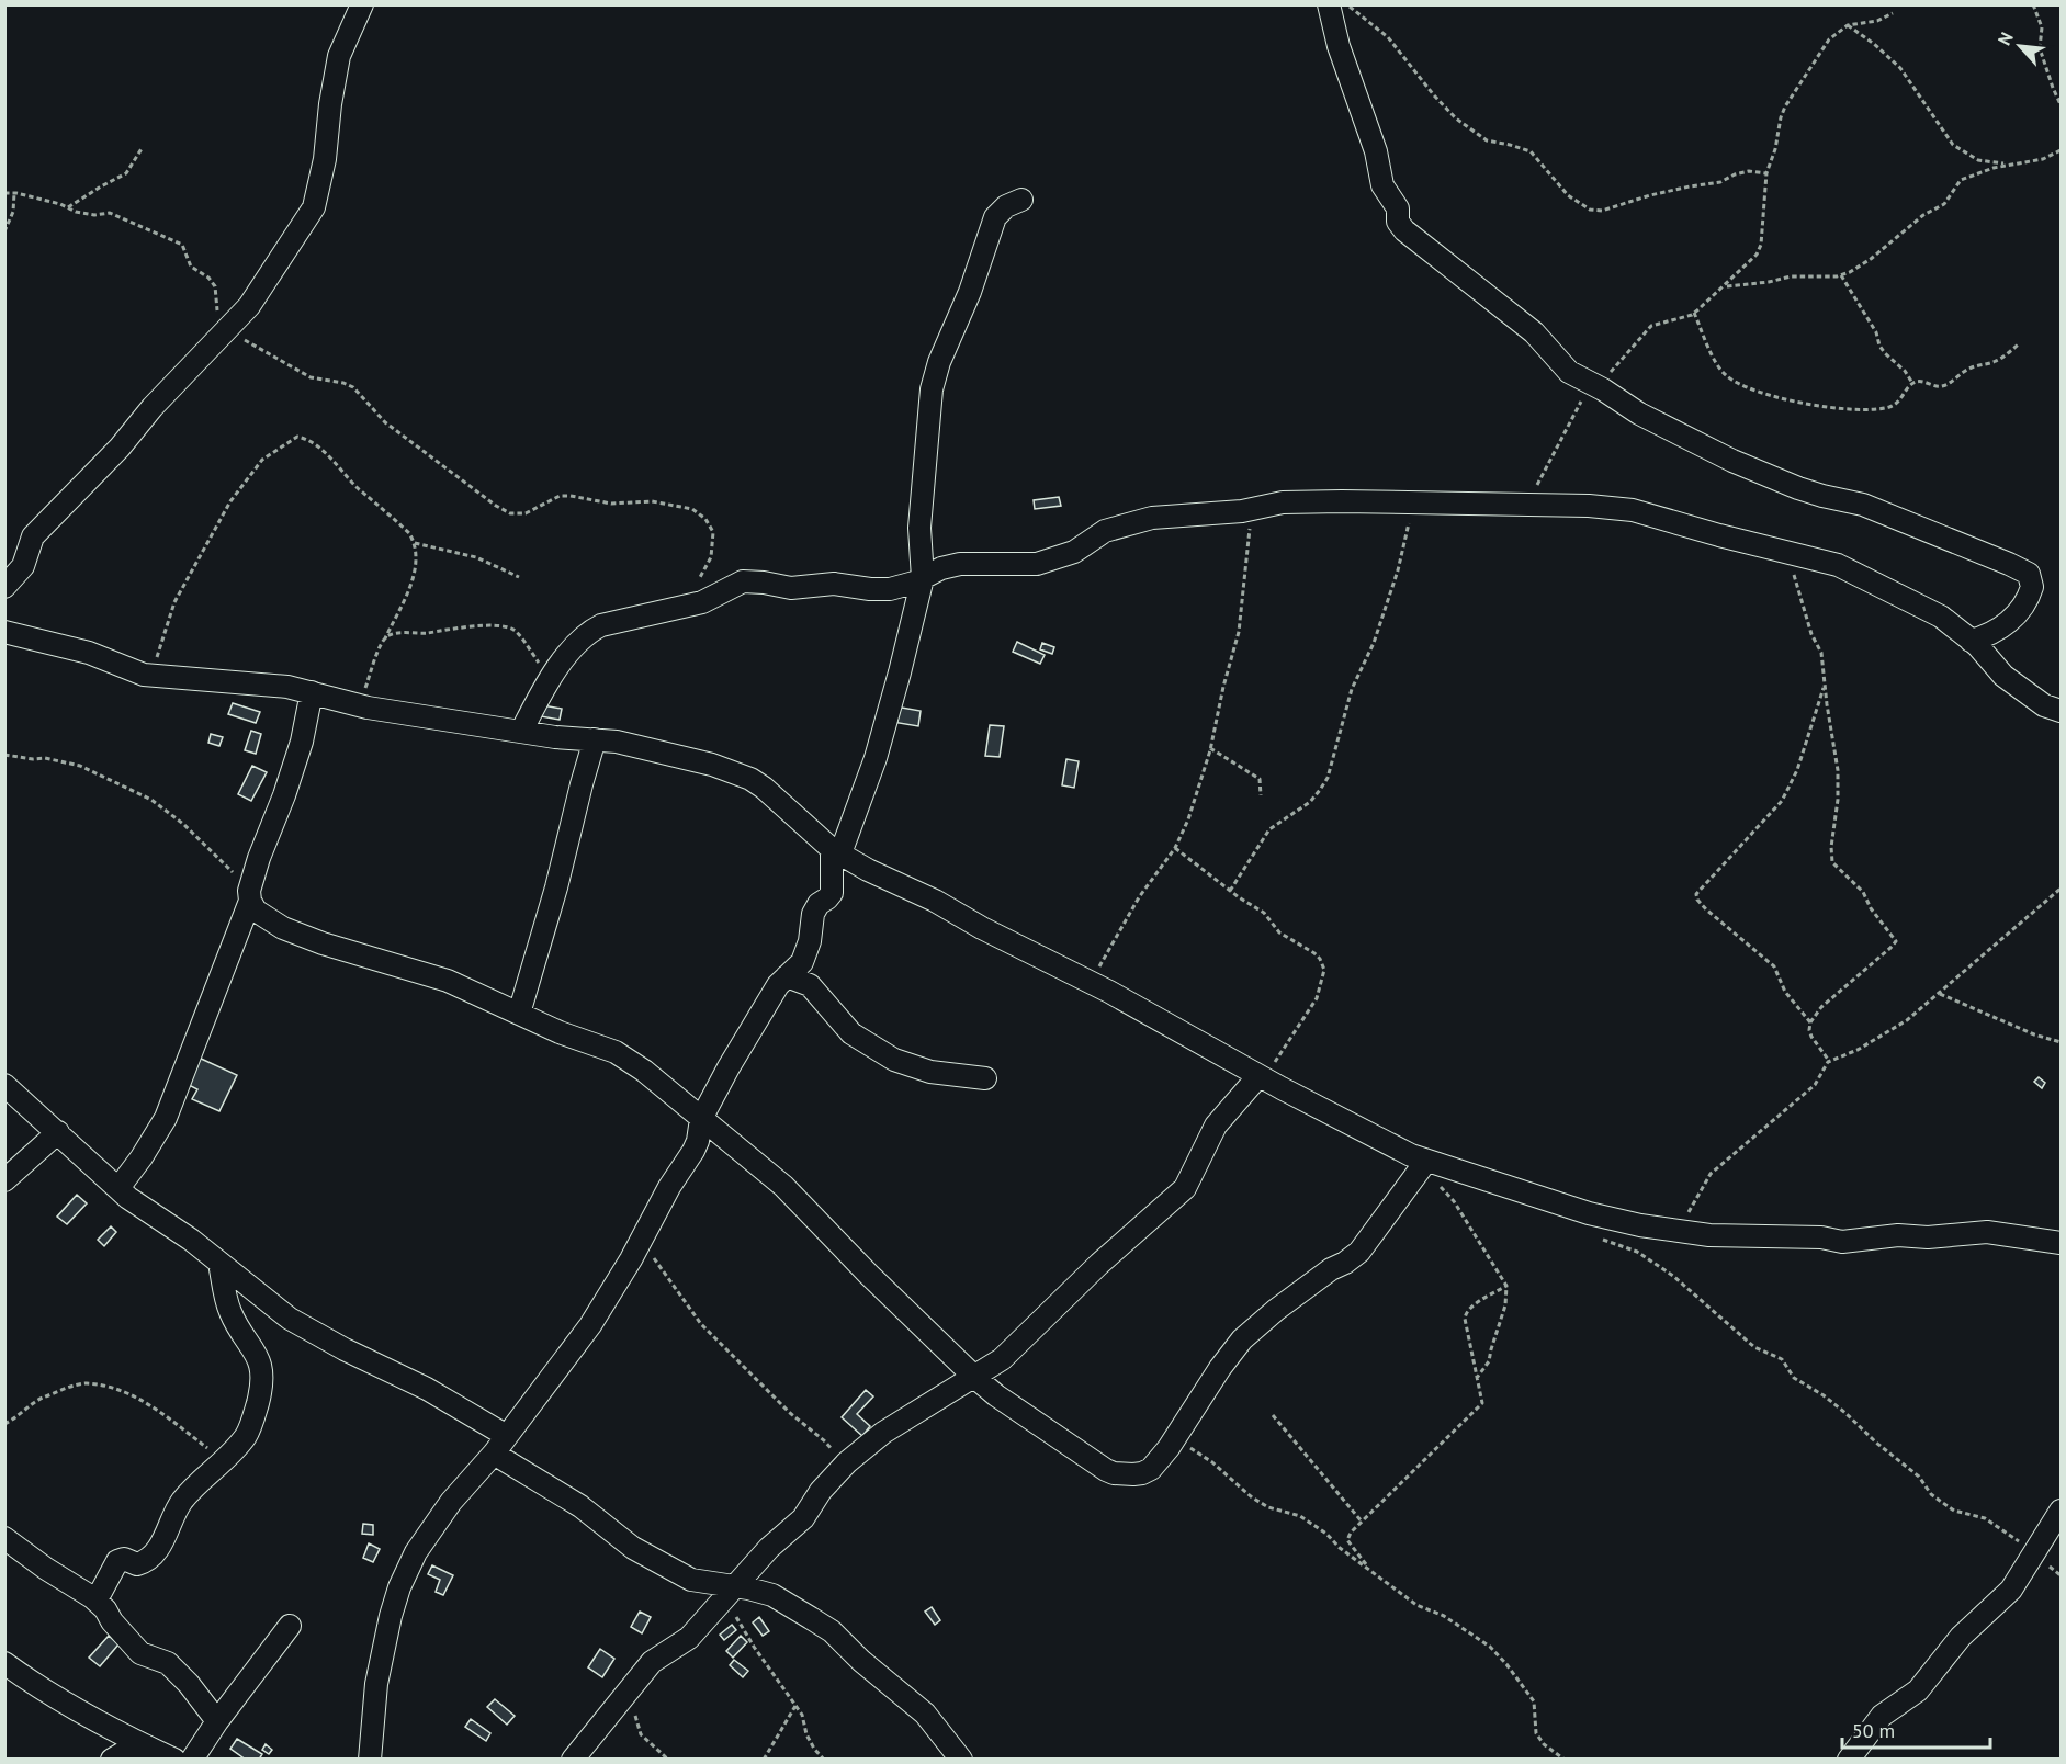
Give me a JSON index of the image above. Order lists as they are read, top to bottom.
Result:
{
  "scale_bar": "50 m",
  "north": "top left"
}
